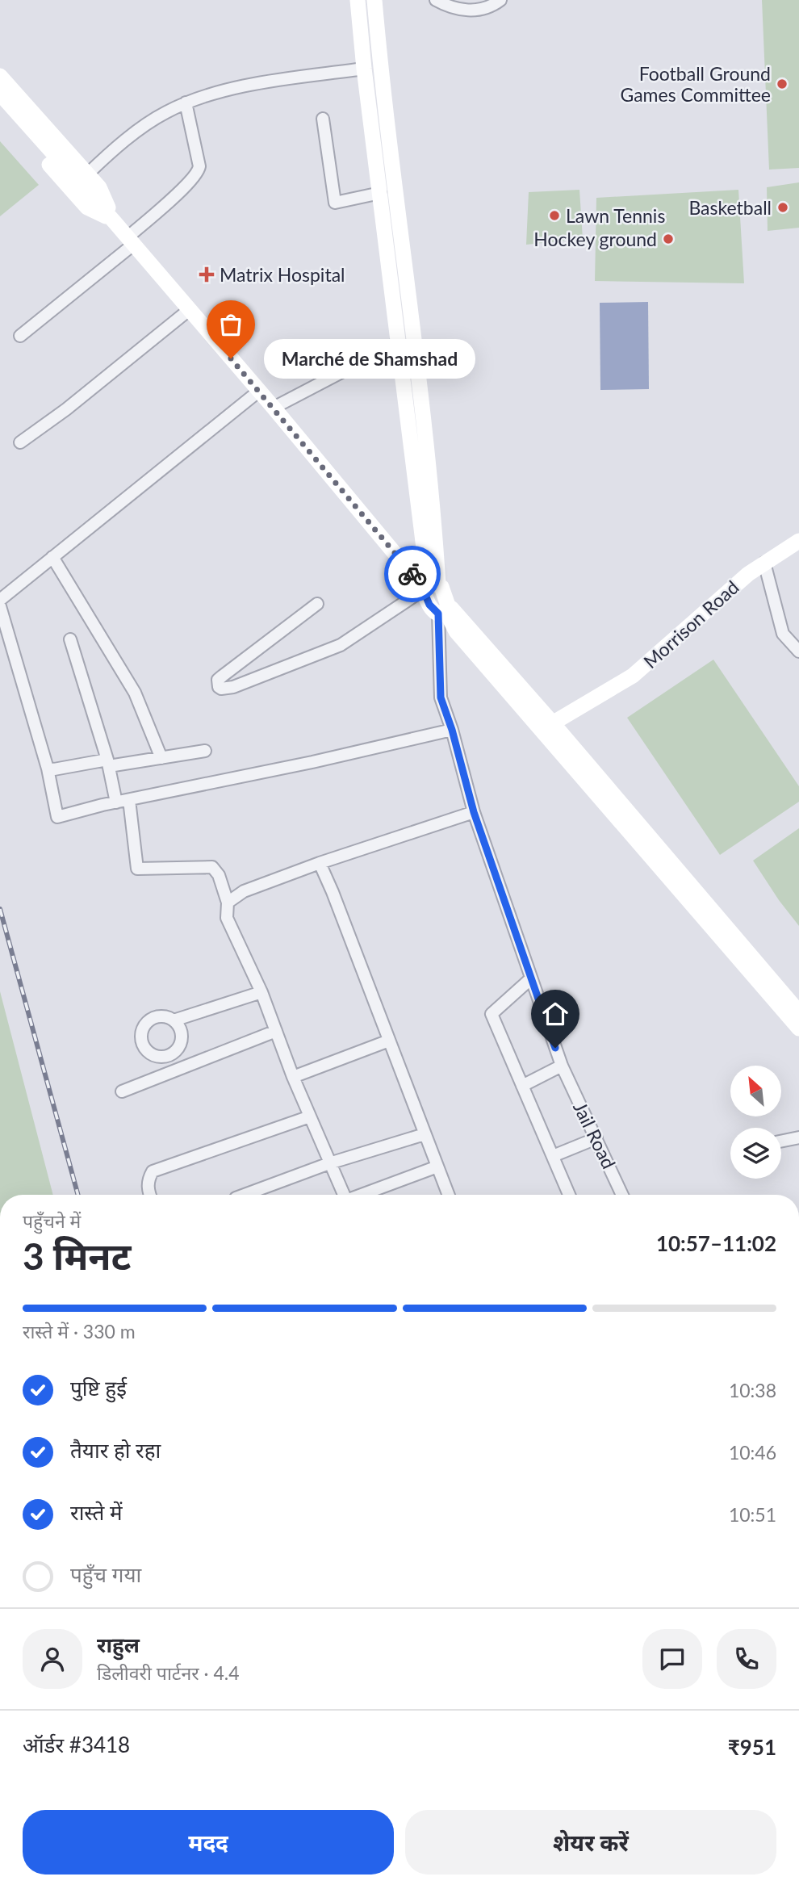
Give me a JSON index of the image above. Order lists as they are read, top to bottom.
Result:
{
  "streets": {
    "main road": ["Morrison Road"],
    "street": ["Jail Road"]
  },
  "places": {
    "other": [
      "Football Ground Games Committee",
      "Basketball",
      "Lawn Tennis",
      "Hockey ground",
      "Marché de Shamshad"
    ],
    "health": ["Matrix Hospital"]
  },
  "north": "top left",
  "page": {
    "bubble": "Marché de Shamshad",
    "heading": ["3 मिनट", "पहुँचने में", "10:57–11:02"],
    "panel": [
      "राहुल",
      "डिलीवरी पार्टनर · 4.4",
      "ऑर्डर #3418",
      "₹951"
    ],
    "bar": "रास्ते में · 330 m",
    "list": [
      ["पुष्टि हुई", "10:38"],
      ["तैयार हो रहा", "10:46"],
      ["रास्ते में", "10:51"],
      "पहुँच गया"
    ],
    "buttons": ["मदद", "शेयर करें"]
  }
}
